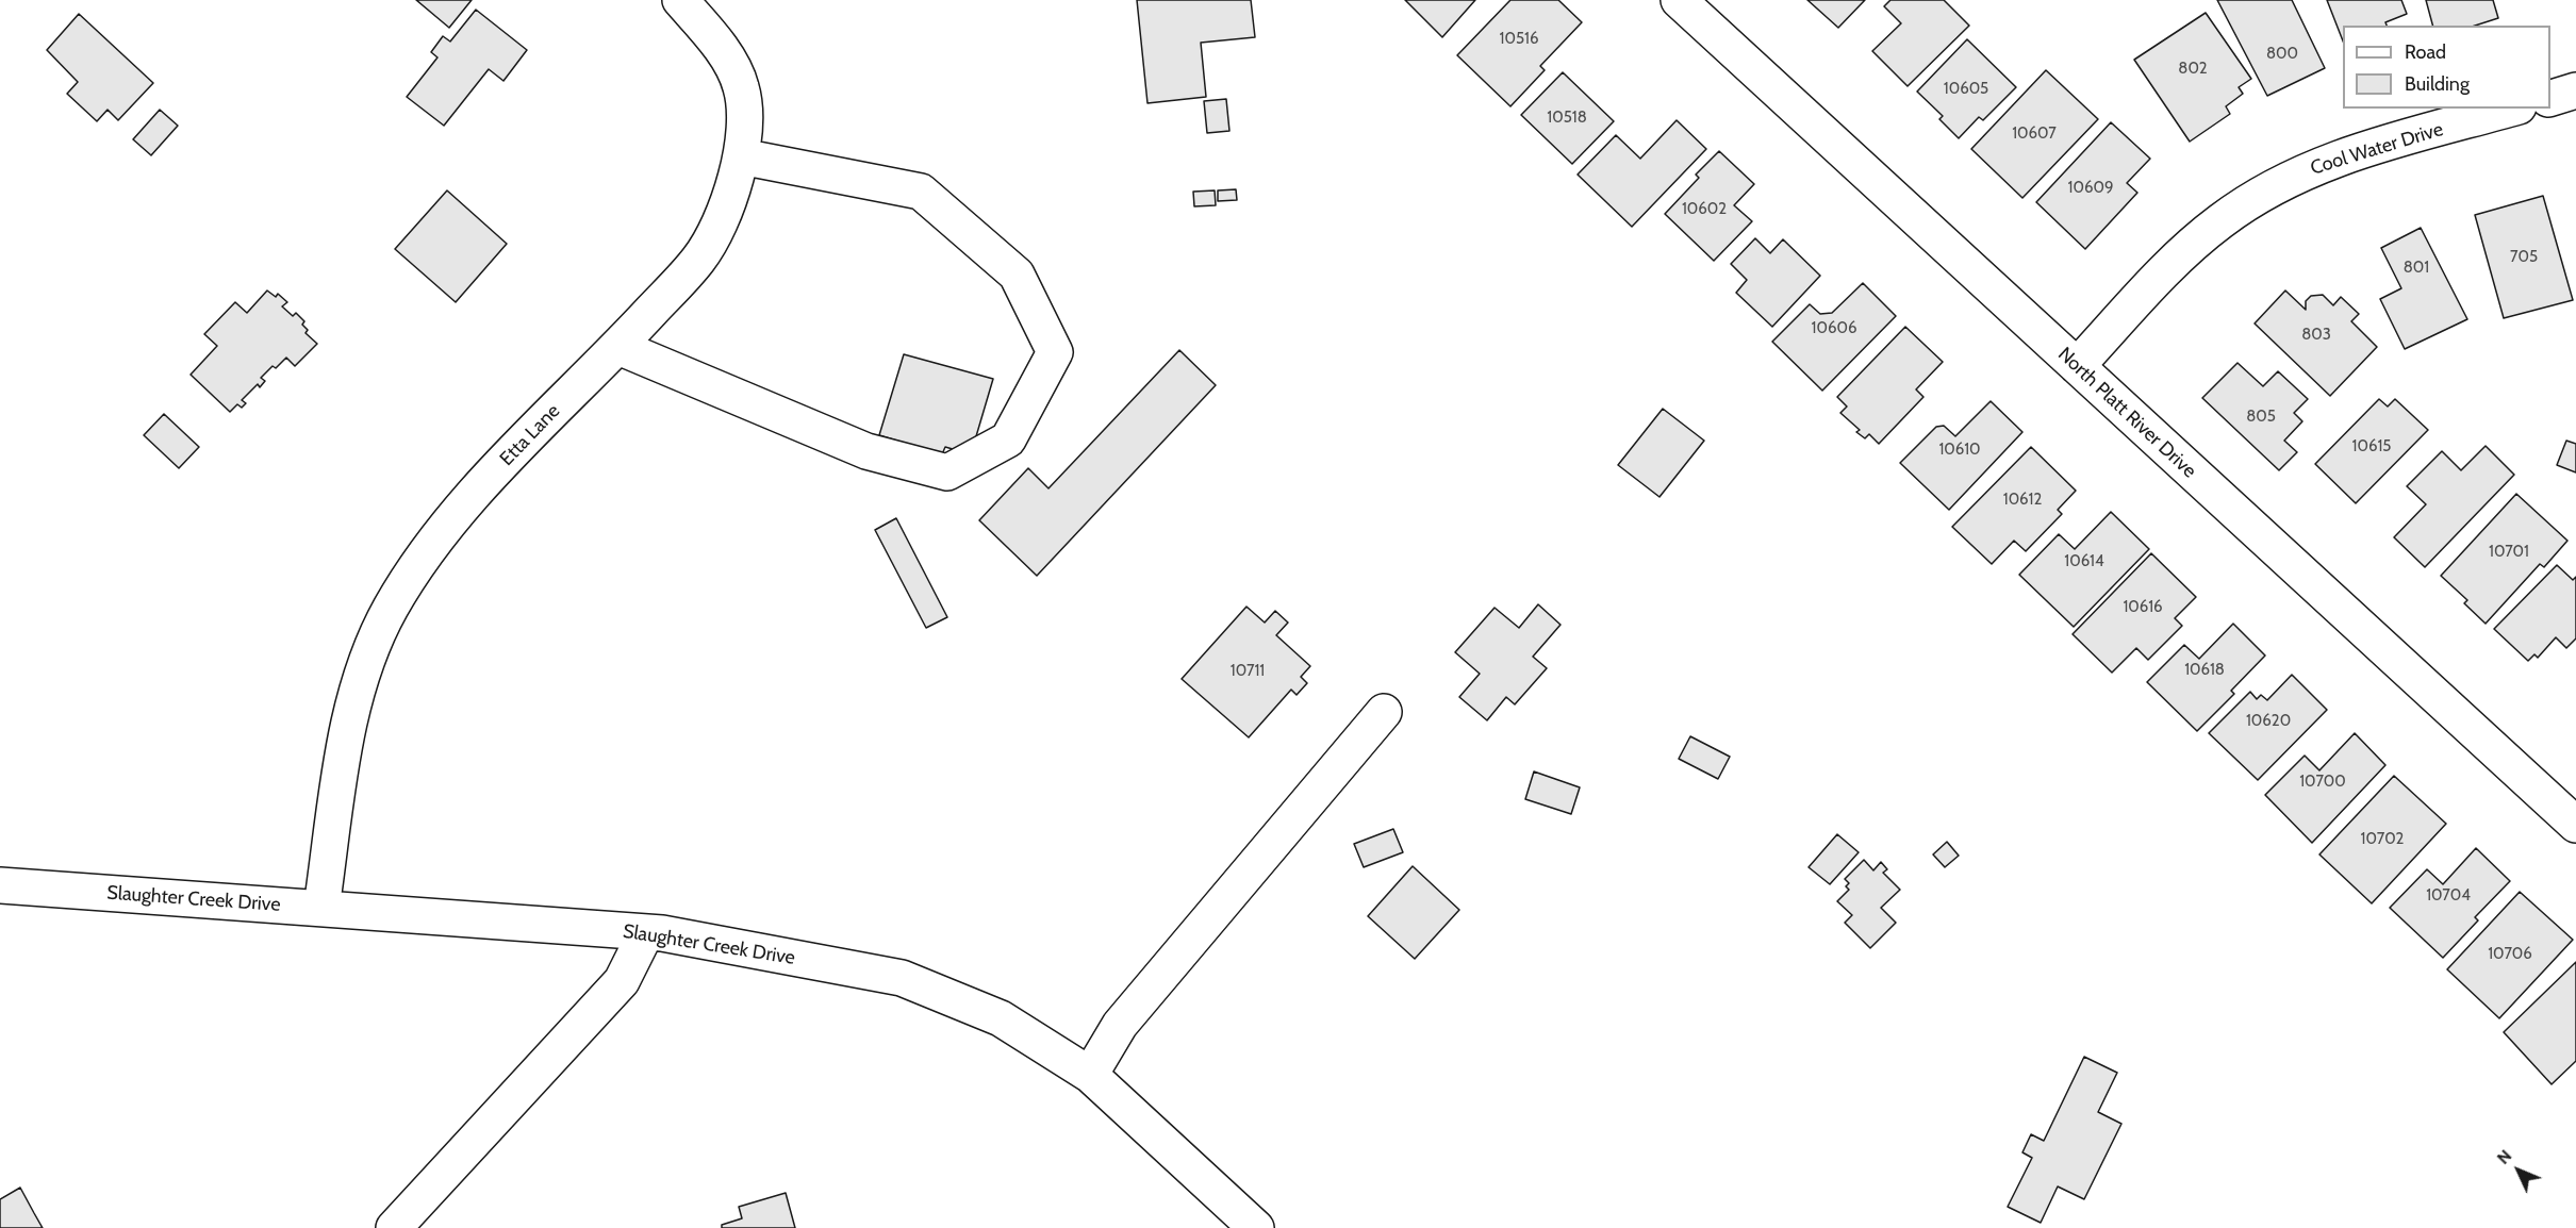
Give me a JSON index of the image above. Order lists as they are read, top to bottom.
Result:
{
  "streets": {
    "street": [
      "Cool Water Drive",
      "North Platt River Drive",
      "Etta Lane",
      "Slaughter Creek Drive"
    ]
  },
  "crossings": [
    ["Cool Water Drive", "North Platt River Drive"],
    ["Etta Lane", "Slaughter Creek Drive"]
  ],
  "house_numbers": [
    "10516",
    "800",
    "802",
    "10605",
    "10518",
    "10607",
    "10609",
    "10602",
    "705",
    "801",
    "10606",
    "803",
    "805",
    "10615",
    "10610",
    "10612",
    "10701",
    "10614",
    "10616",
    "10618",
    "10711",
    "10620",
    "10700",
    "10702",
    "10704",
    "10706"
  ],
  "legend": ["Road", "Building"],
  "north": "top left"
}
